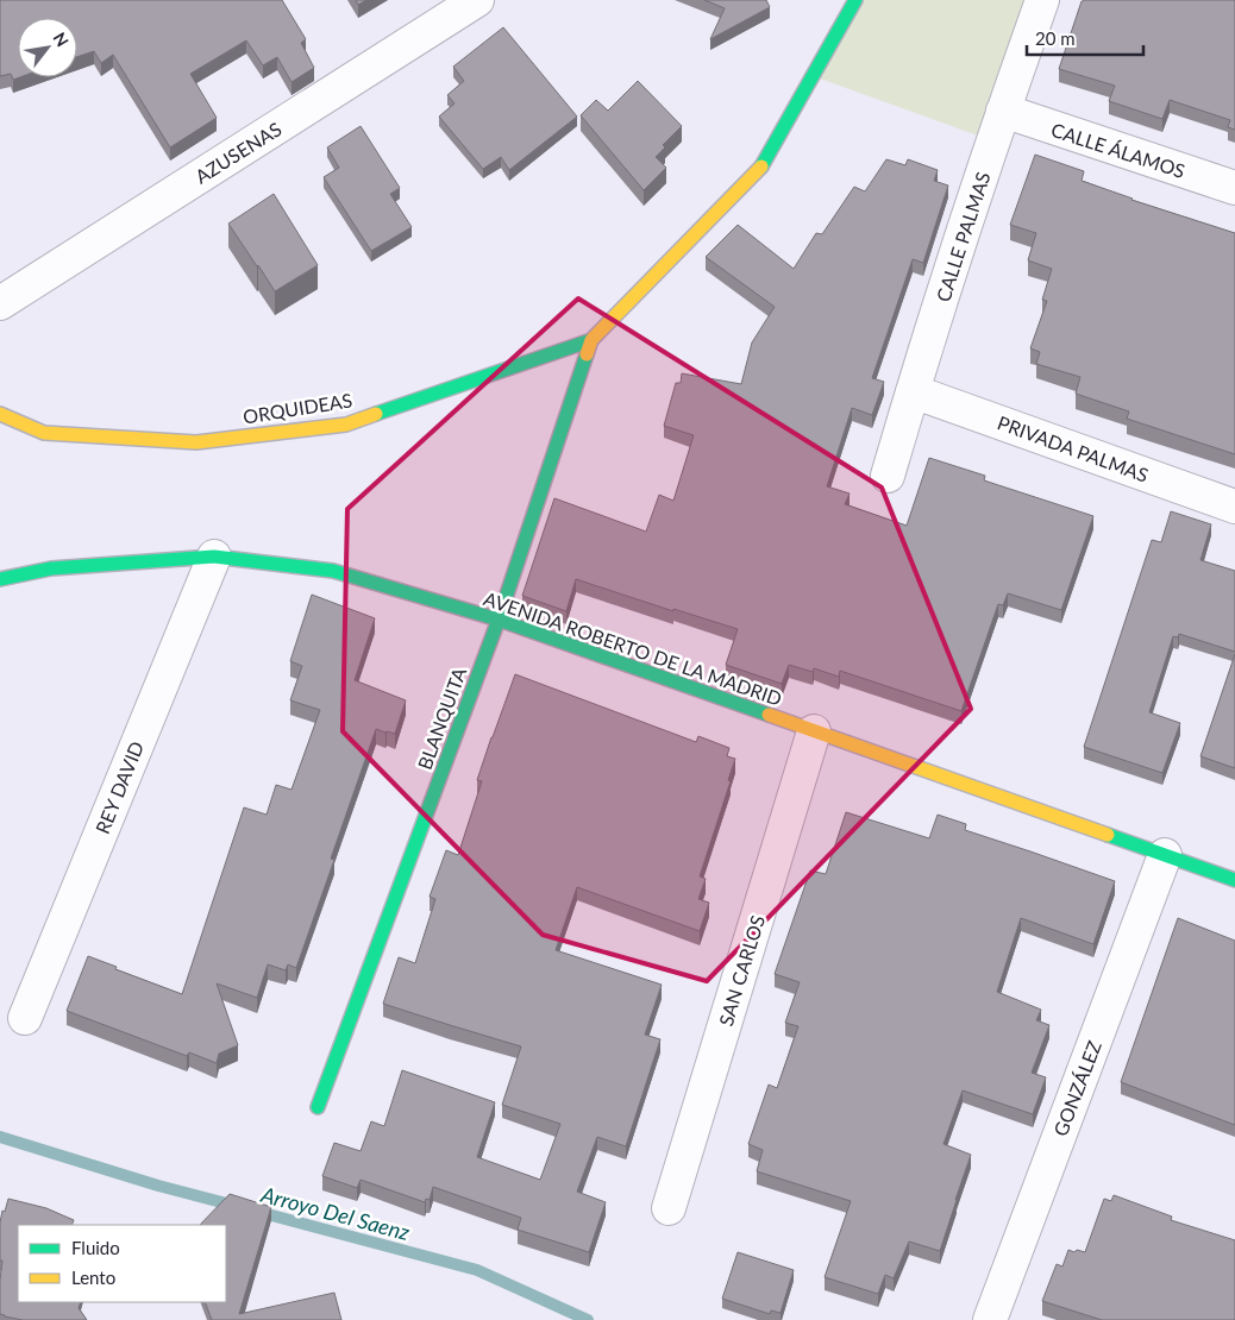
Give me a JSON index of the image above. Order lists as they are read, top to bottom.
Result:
{
  "streets": {
    "street": [
      "CALLE ÁLAMOS",
      "AZUSENAS",
      "CALLE PALMAS",
      "ORQUIDEAS",
      "PRIVADA PALMAS",
      "AVENIDA ROBERTO DE LA MADRID",
      "BLANQUITA",
      "REY DAVID",
      "SAN CARLOS",
      "GONZÁLEZ"
    ]
  },
  "crossings": [
    ["CALLE ÁLAMOS", "CALLE PALMAS"],
    ["CALLE PALMAS", "PRIVADA PALMAS"],
    ["ORQUIDEAS", "BLANQUITA"],
    ["AVENIDA ROBERTO DE LA MADRID", "BLANQUITA"],
    ["AVENIDA ROBERTO DE LA MADRID", "REY DAVID"],
    ["AVENIDA ROBERTO DE LA MADRID", "SAN CARLOS"],
    ["AVENIDA ROBERTO DE LA MADRID", "GONZÁLEZ"]
  ],
  "water": ["Arroyo Del Saenz"],
  "legend": ["Fluido", "Lento"],
  "scale_bar": "20 m",
  "north": "top right"
}
